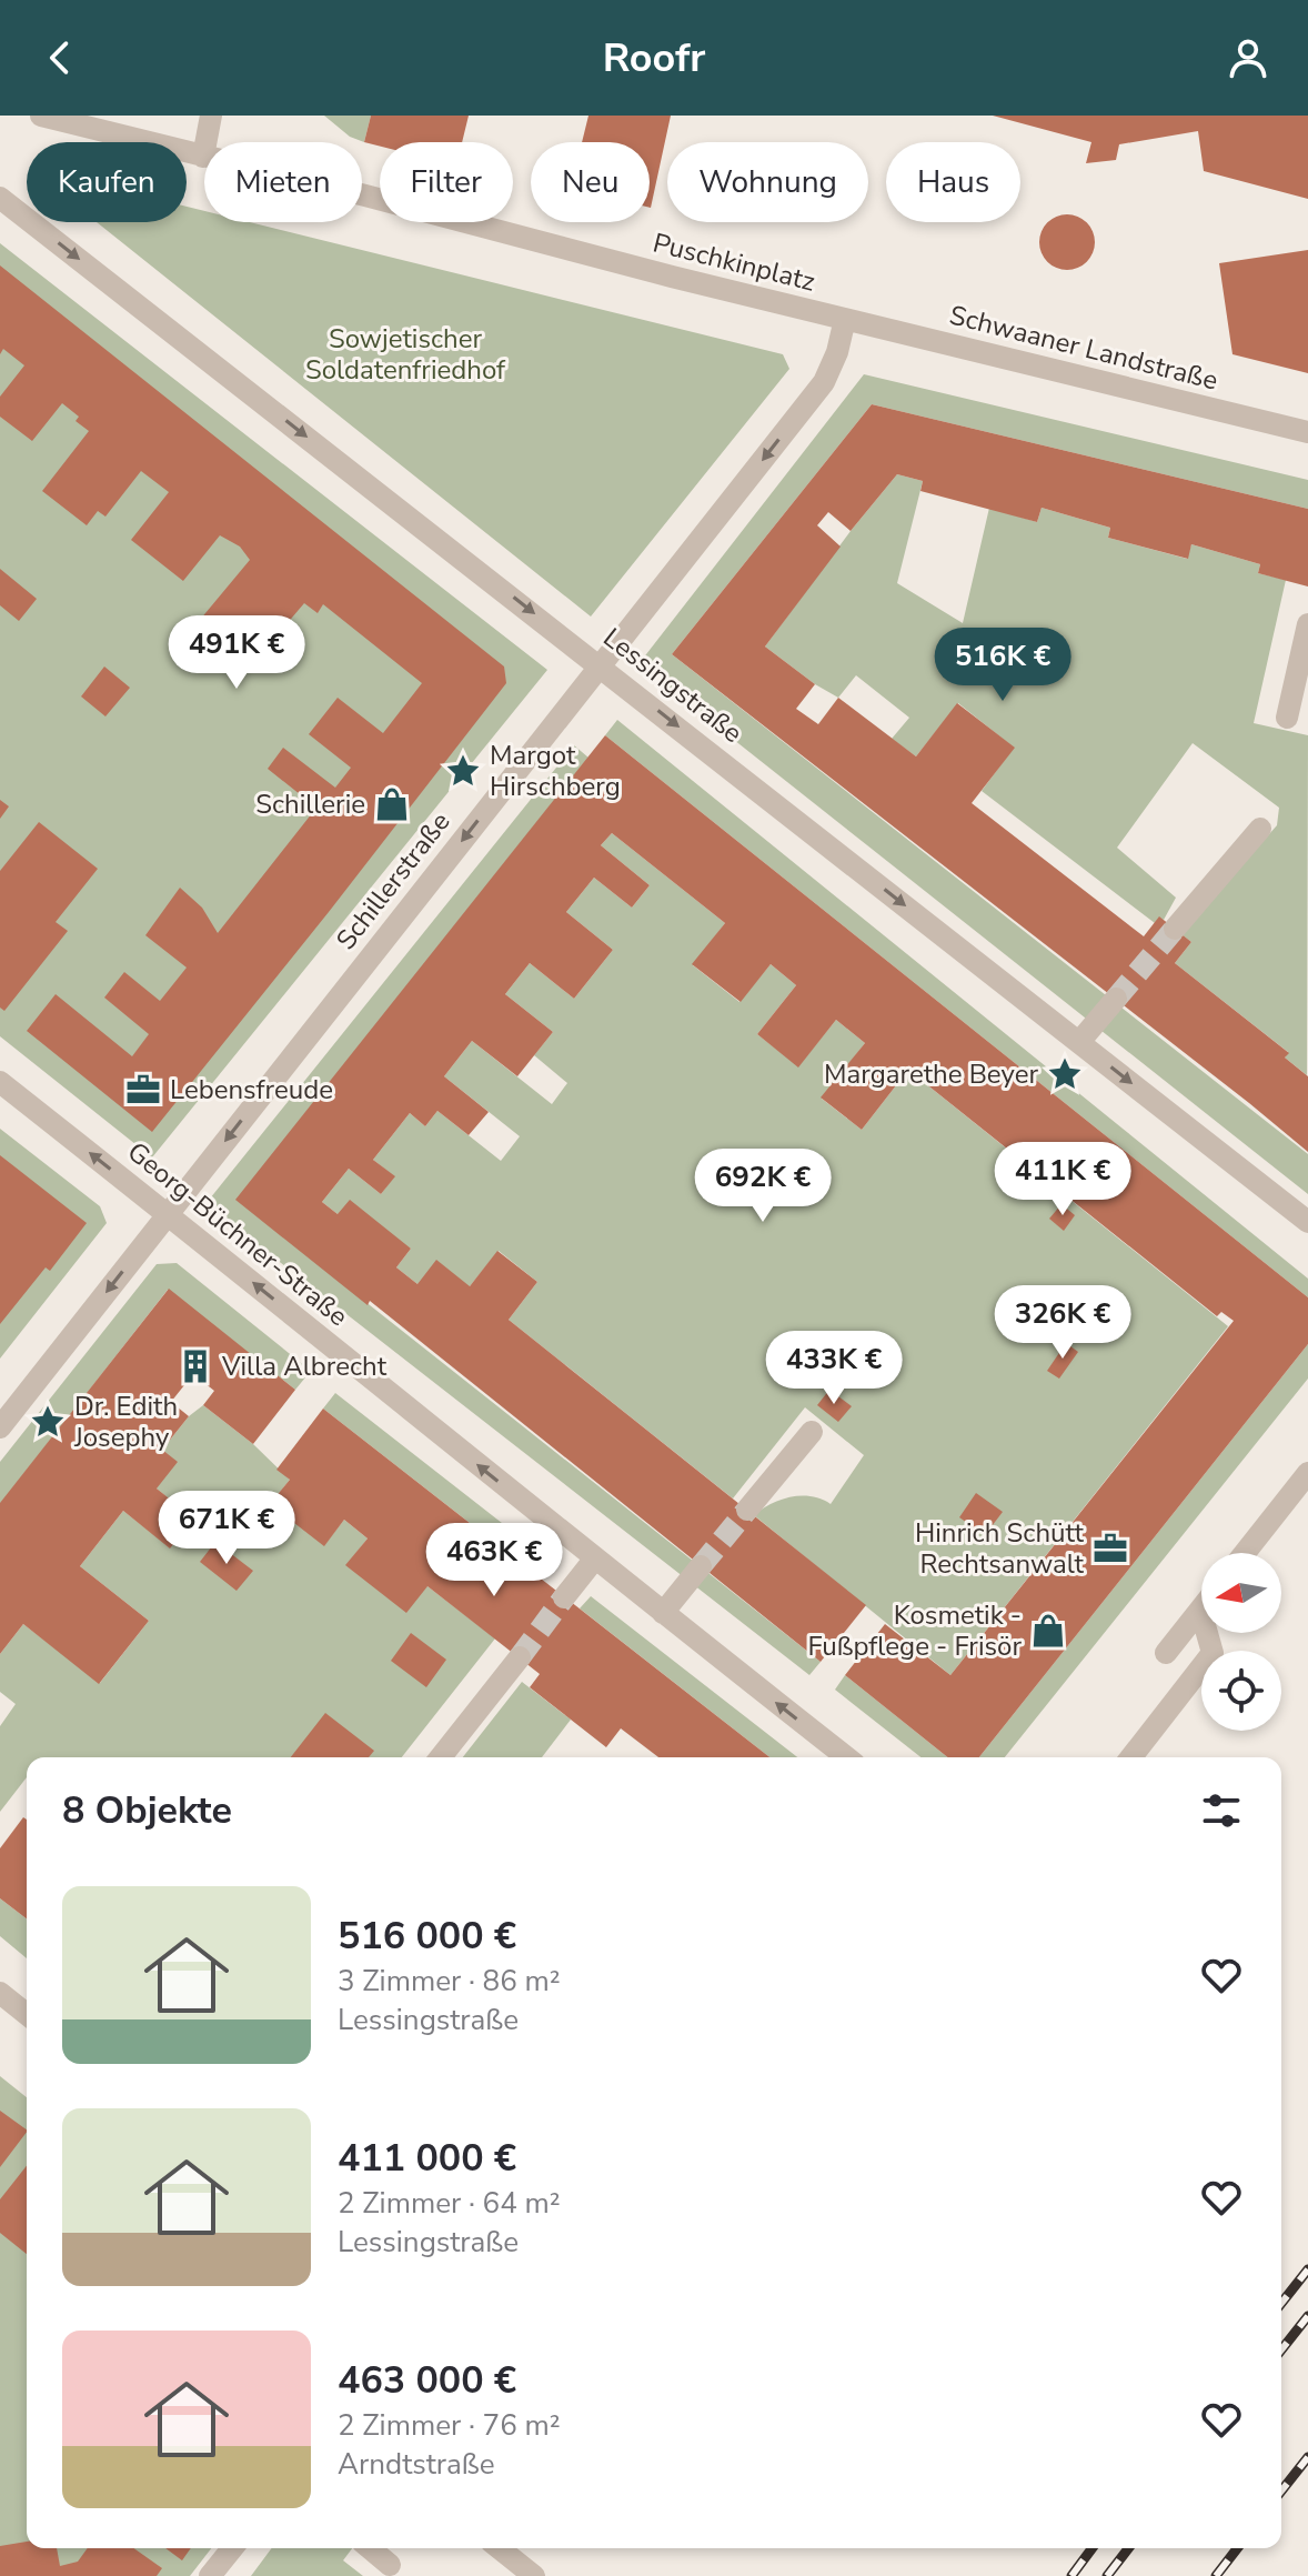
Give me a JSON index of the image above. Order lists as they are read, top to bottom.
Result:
{
  "streets": {
    "street": [
      "Puschkinplatz",
      "Schwaaner Landstraße",
      "Lessingstraße",
      "Schillerstraße",
      "Georg-Büchner-Straße"
    ]
  },
  "crossings": [
    ["Puschkinplatz", "Schwaaner Landstraße"],
    ["Puschkinplatz", "Schillerstraße"],
    ["Schwaaner Landstraße", "Schillerstraße"],
    ["Lessingstraße", "Schillerstraße"],
    ["Schillerstraße", "Georg-Büchner-Straße"]
  ],
  "one_way": ["Lessingstraße", "Schillerstraße", "Georg-Büchner-Straße"],
  "parks": ["Sowjetischer Soldatenfriedhof"],
  "places": {
    "place": ["Margot Hirschberg", "Margarethe Beyer", "Dr. Edith Josephy"],
    "shop": ["Schillerie", "Kosmetik - Fußpflege - Frisör"],
    "office": ["Lebensfreude", "Hinrich Schütt Rechtsanwalt"],
    "building": ["Villa Albrecht"]
  },
  "north": "left",
  "page": {
    "header": "Roofr",
    "chip": [
      "Kaufen",
      "Mieten",
      "Filter",
      "Neu",
      "Wohnung",
      "Haus"
    ],
    "price": [
      "491K €",
      "516K €",
      "411K €",
      "692K €",
      "326K €",
      "433K €",
      "671K €",
      "463K €"
    ],
    "heading": "8 Objekte",
    "list": [
      {
        "name": "516 000 €",
        "note": "3 Zimmer · 86 m² · Lessingstraße"
      },
      {
        "name": "411 000 €",
        "note": "2 Zimmer · 64 m² · Lessingstraße"
      },
      {
        "name": "463 000 €",
        "note": "2 Zimmer · 76 m² · Arndtstraße"
      }
    ]
  }
}
